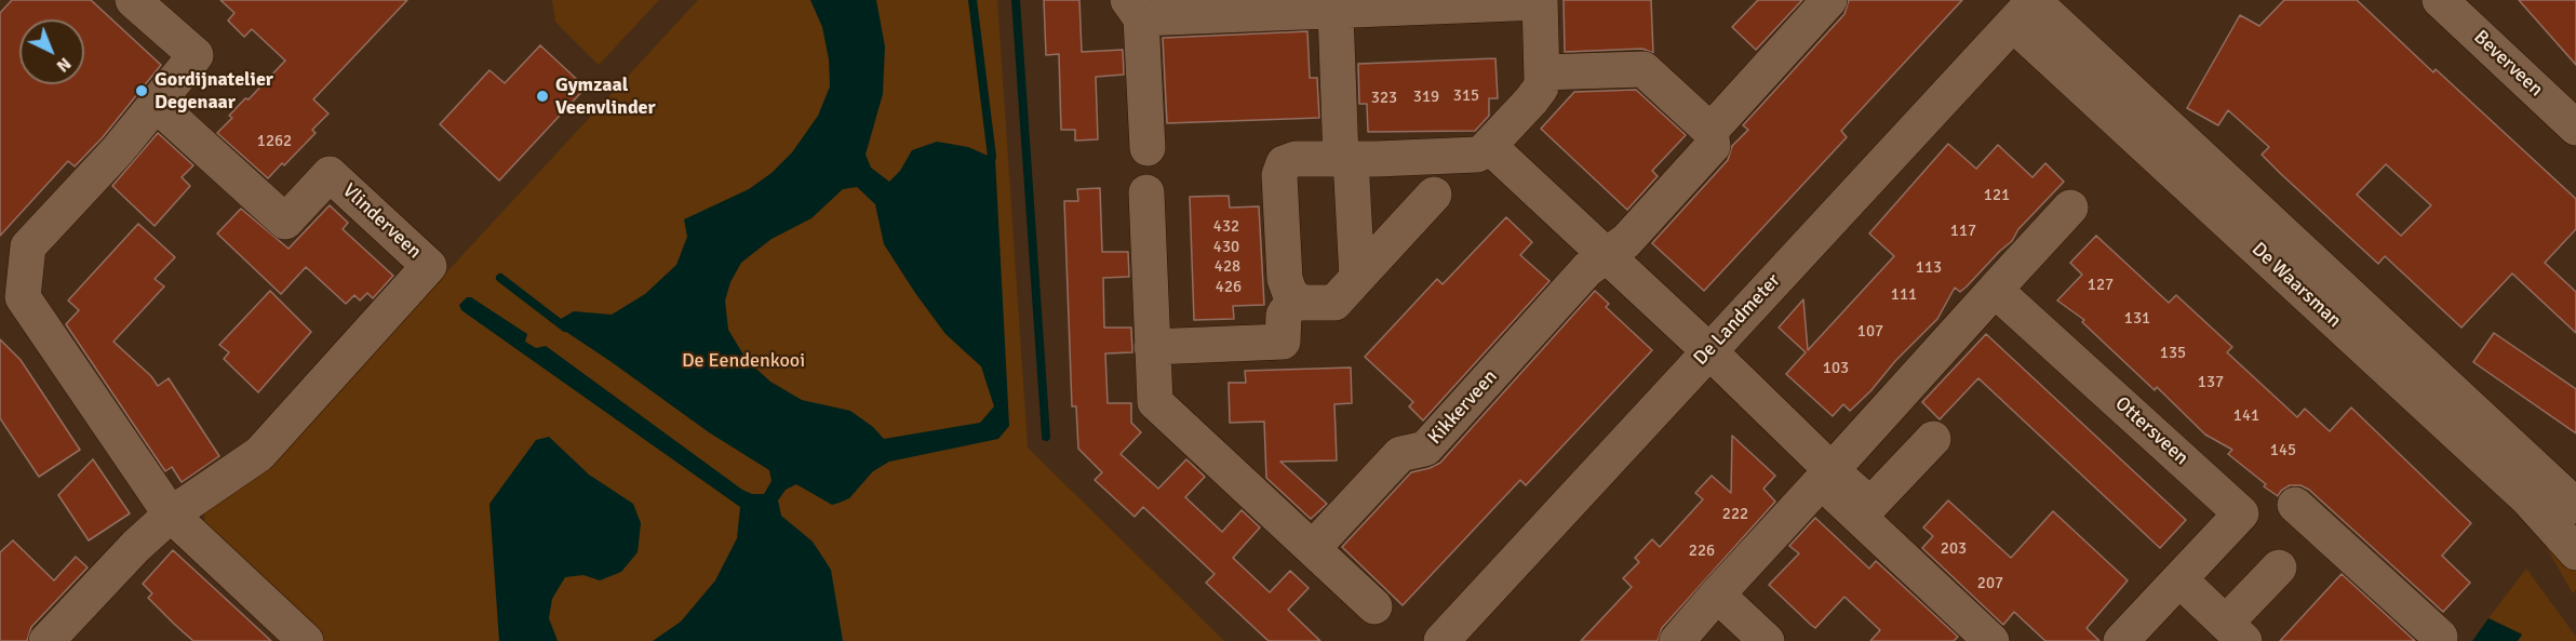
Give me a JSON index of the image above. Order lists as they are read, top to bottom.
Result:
{
  "streets": {
    "street": [
      "Beverveen",
      "Vlinderveen",
      "De Waarsman",
      "De Landmeter",
      "Kikkerveen",
      "Ottersveen"
    ]
  },
  "crossings": [
    ["De Waarsman", "De Landmeter"]
  ],
  "parks": ["De Eendenkooi"],
  "places": ["Gordijnatelier Degenaar", "Gymzaal Veenvlinder"],
  "house_numbers": [
    "315",
    "319",
    "323",
    "1262",
    "121",
    "432",
    "117",
    "430",
    "428",
    "113",
    "127",
    "426",
    "111",
    "131",
    "107",
    "135",
    "103",
    "137",
    "141",
    "145",
    "222",
    "203",
    "226",
    "207"
  ],
  "north": "bottom right"
}
